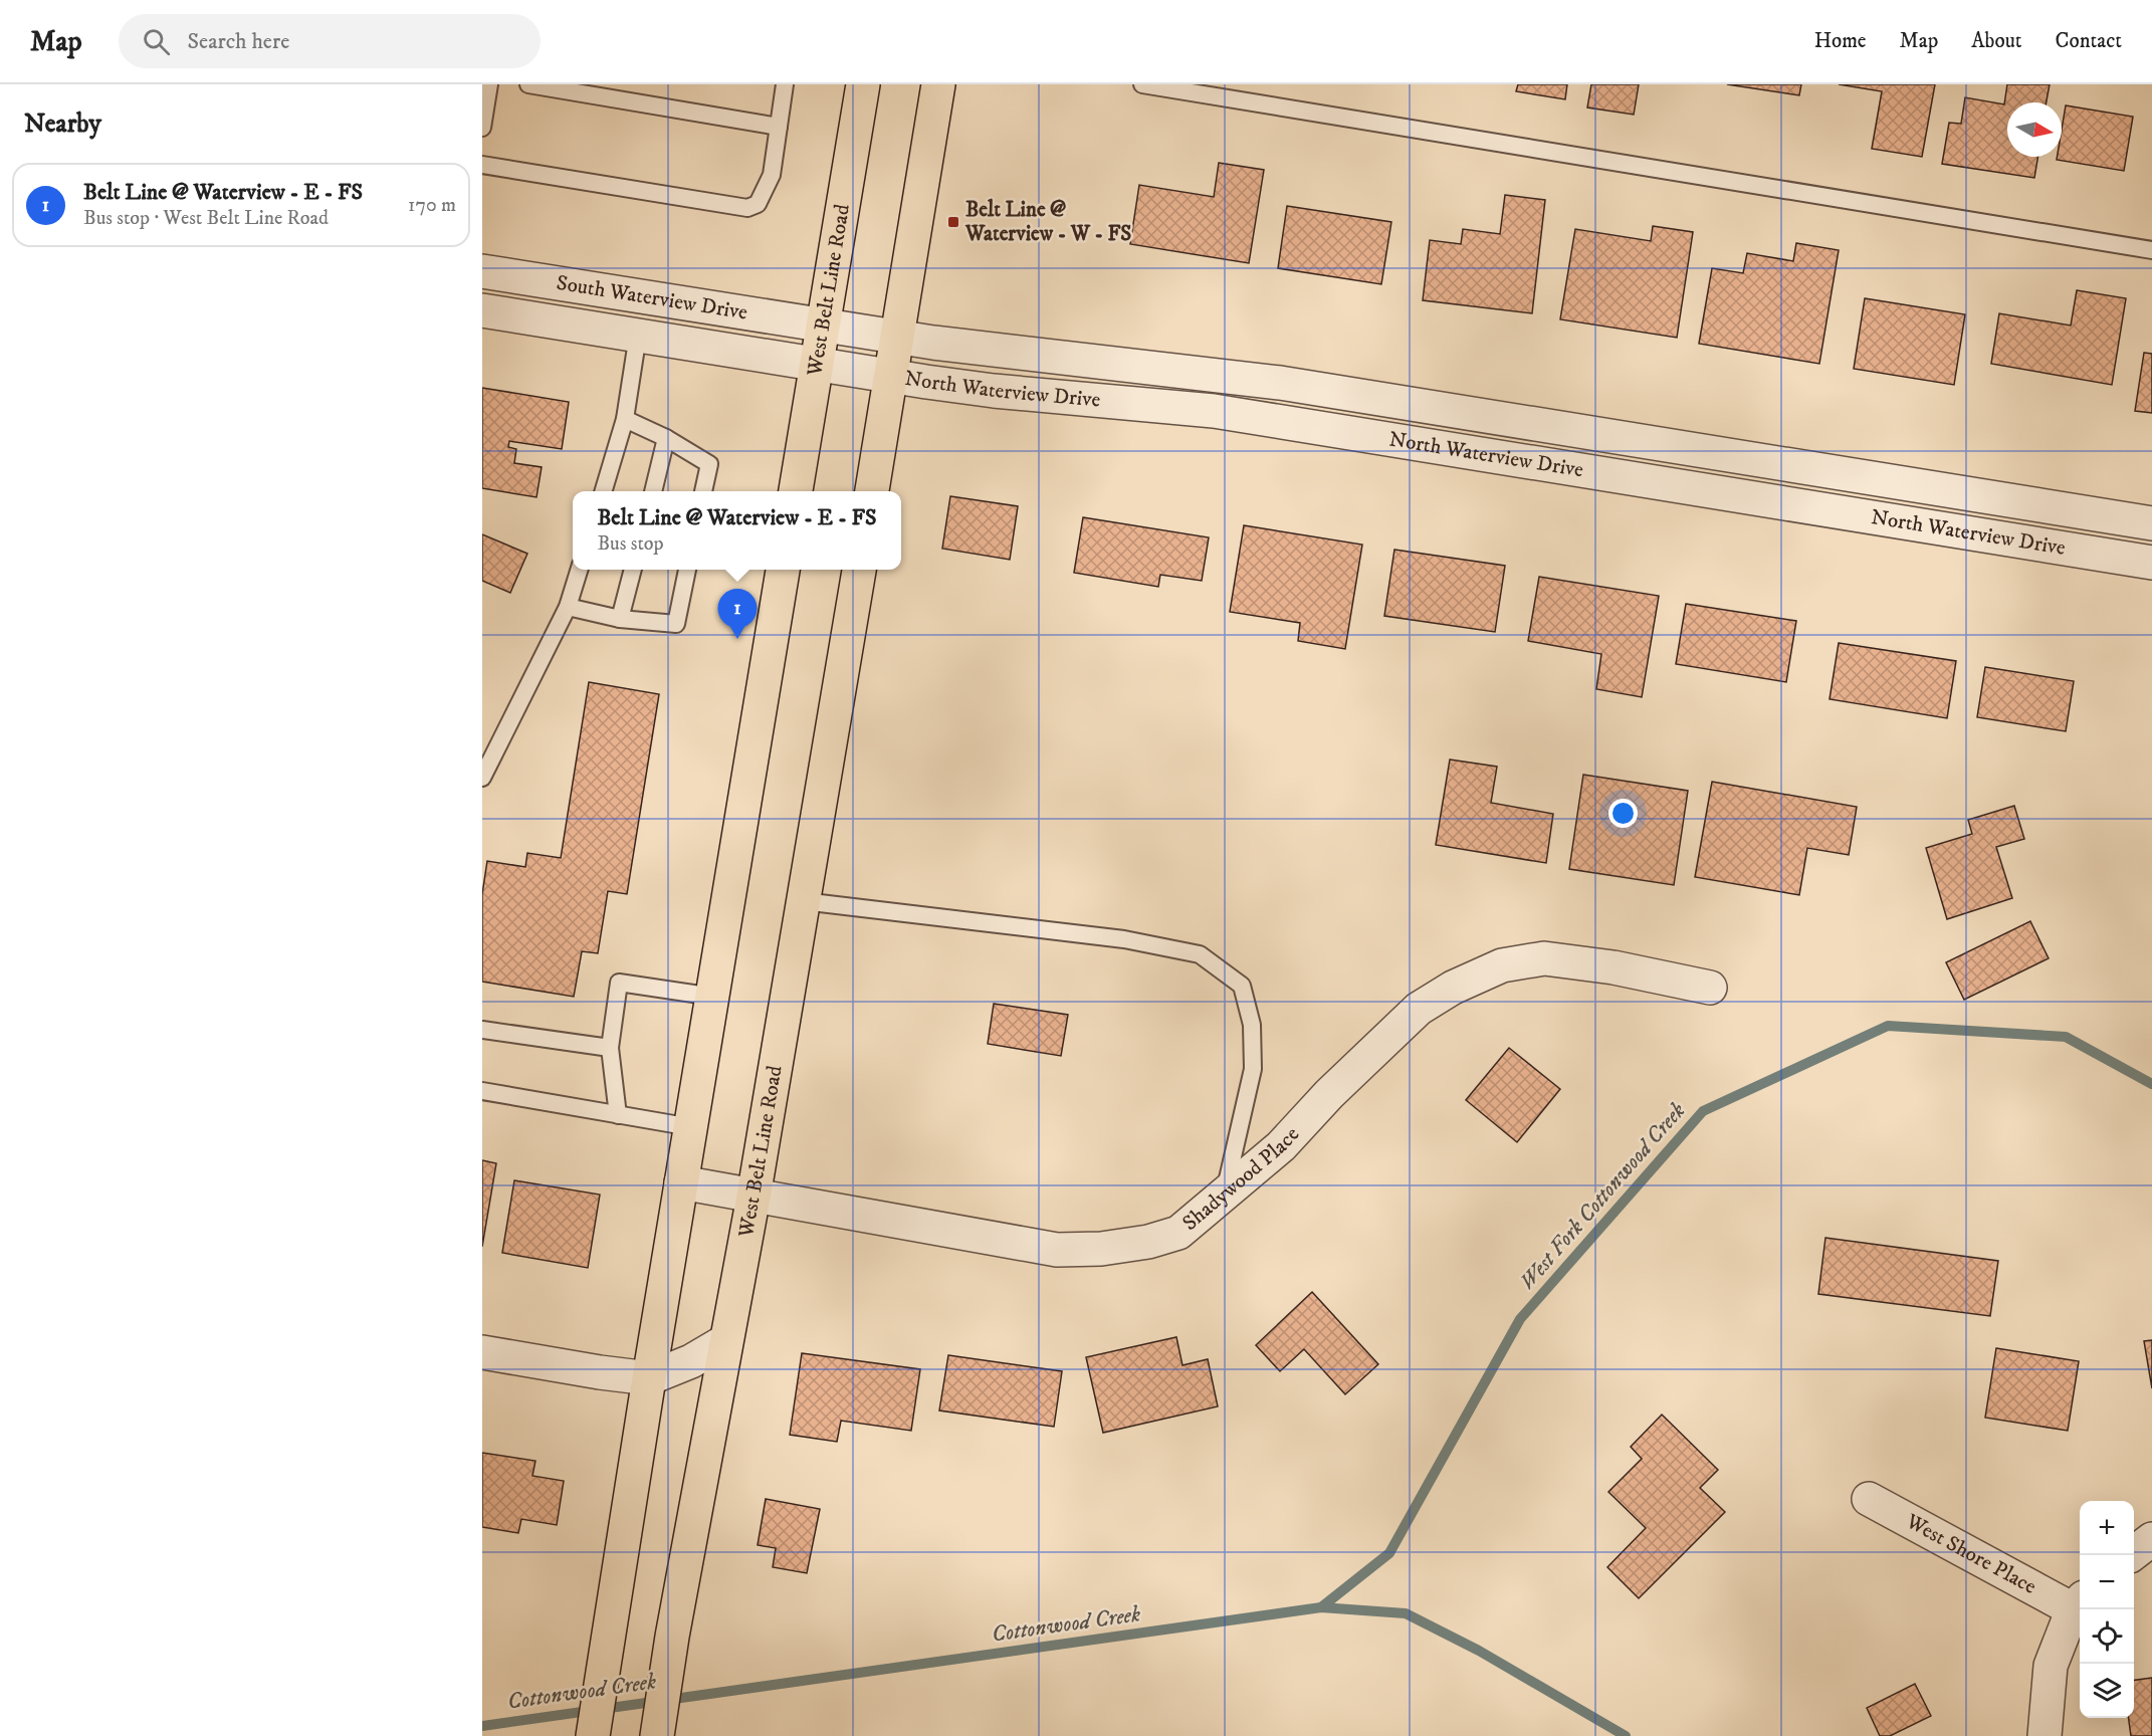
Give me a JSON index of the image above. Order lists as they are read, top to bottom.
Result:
{
  "streets": {
    "main road": ["West Belt Line Road"],
    "street": [
      "South Waterview Drive",
      "North Waterview Drive",
      "Shadywood Place",
      "West Shore Place"
    ]
  },
  "crossings": [
    ["West Belt Line Road", "South Waterview Drive"],
    ["West Belt Line Road", "North Waterview Drive"],
    ["West Belt Line Road", "Shadywood Place"],
    ["South Waterview Drive", "North Waterview Drive"]
  ],
  "water": ["West Fork Cottonwood Creek", "Cottonwood Creek"],
  "places": {
    "transit": ["Belt Line @ Waterview - W - FS"]
  },
  "north": "right",
  "page": {
    "header": "Map",
    "search": "Search here",
    "nav": [
      "Home",
      "Map",
      "About",
      "Contact"
    ],
    "heading": "Nearby",
    "list": [
      {
        "mark": "1",
        "name": "Belt Line @ Waterview - E - FS",
        "note": "Bus stop · West Belt Line Road",
        "value": "170 m"
      }
    ],
    "popup": ["Belt Line @ Waterview - E - FS", "Bus stop"],
    "pins": "1",
    "map_buttons": ["+", "−"]
  }
}
